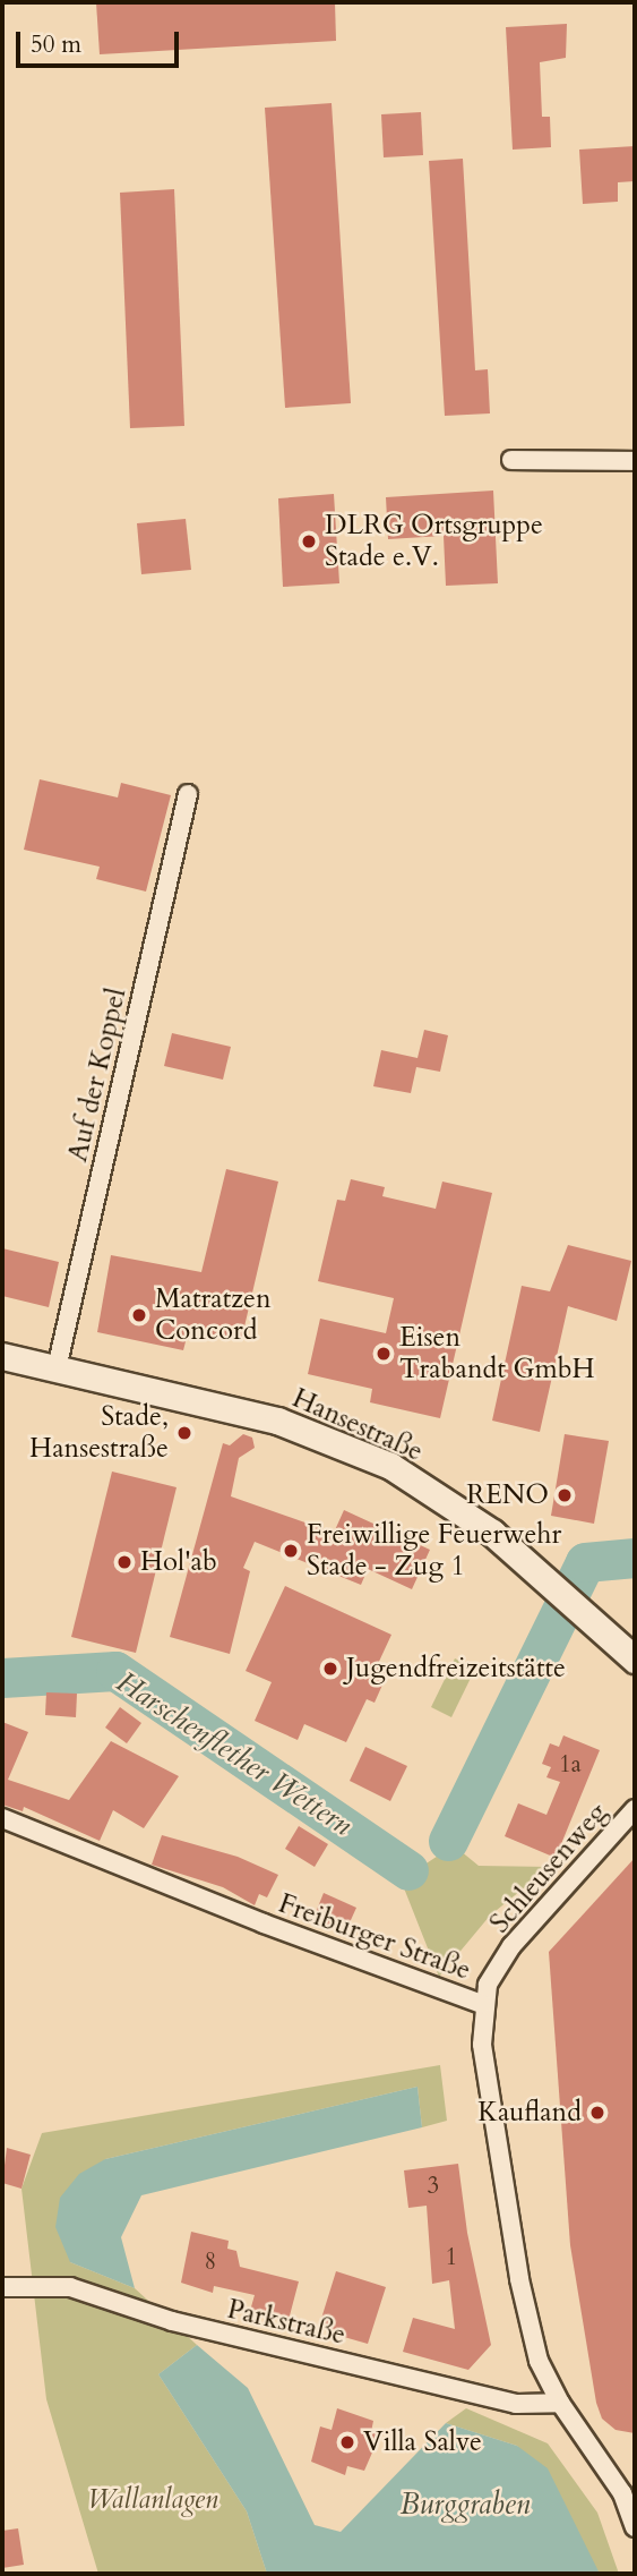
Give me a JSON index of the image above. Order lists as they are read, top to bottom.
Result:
{
  "streets": {
    "main road": ["Hansestraße"],
    "street": [
      "Auf der Koppel",
      "Schleusenweg",
      "Freiburger Straße",
      "Parkstraße"
    ]
  },
  "crossings": [
    ["Auf der Koppel", "Hansestraße"],
    ["Schleusenweg", "Freiburger Straße"],
    ["Freiburger Straße", "Parkstraße"]
  ],
  "water": ["Harschenflether Wettern", "Burggraben"],
  "parks": ["Wallanlagen"],
  "places": [
    "DLRG Ortsgruppe Stade e.V.",
    "Matratzen Concord",
    "Eisen Trabandt GmbH",
    "Stade, Hansestraße",
    "RENO",
    "Freiwillige Feuerwehr Stade - Zug 1",
    "Hol'ab",
    "Jugendfreizeitstätte",
    "Kaufland",
    "Villa Salve"
  ],
  "house_numbers": [
    "1a",
    "3",
    "1",
    "8"
  ],
  "scale_bar": "50 m"
}
